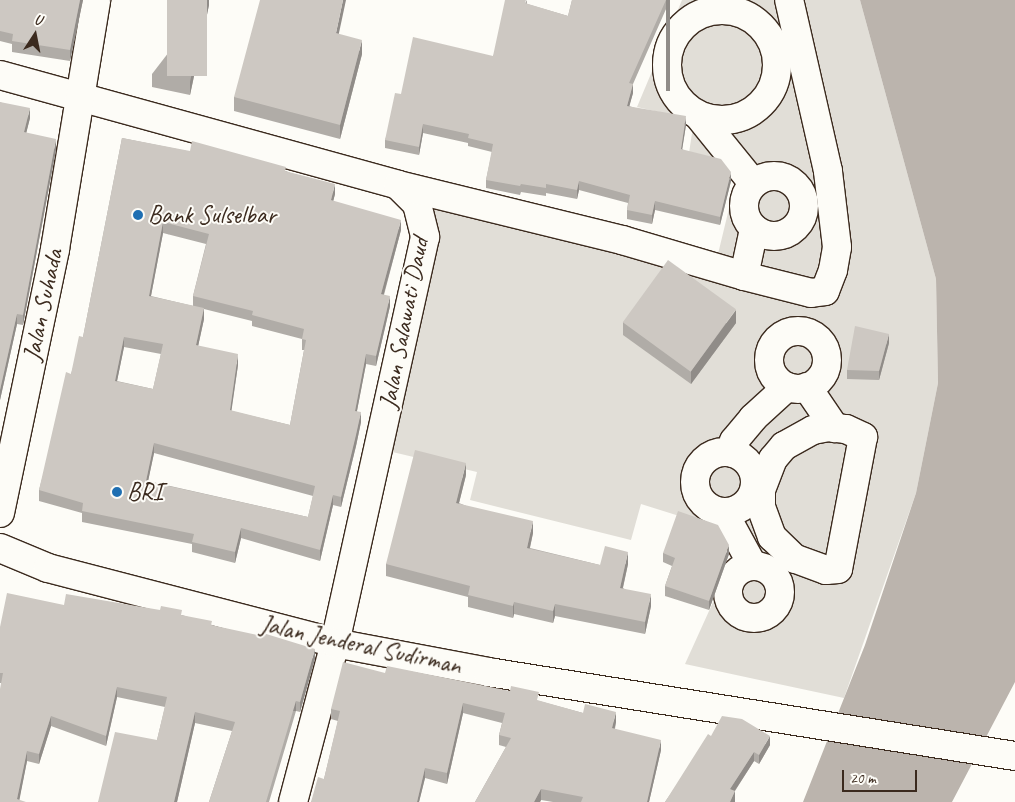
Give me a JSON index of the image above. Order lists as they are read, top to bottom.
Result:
{
  "streets": {
    "main road": ["Jalan Suhada", "Jalan Salawati Daud", "Jalan Jenderal Sudirman"]
  },
  "crossings": [
    ["Jalan Suhada", "Jalan Salawati Daud"],
    ["Jalan Salawati Daud", "Jalan Jenderal Sudirman"]
  ],
  "places": ["Bank Sulselbar", "BRI"],
  "scale_bar": "20 m",
  "north": "top"
}
